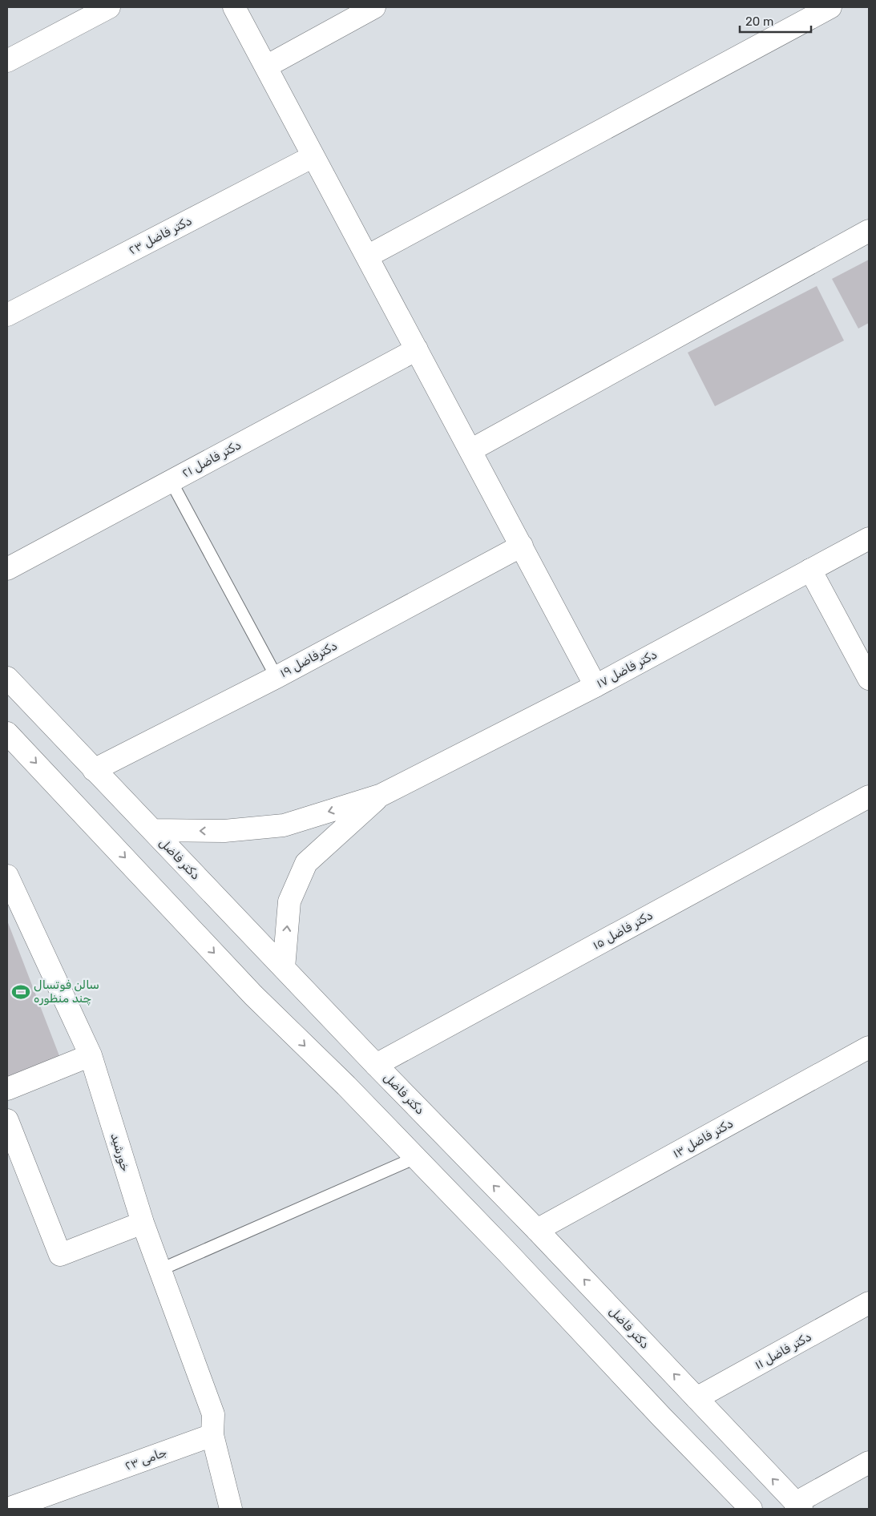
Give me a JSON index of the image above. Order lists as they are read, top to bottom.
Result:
{
  "streets": {
    "street": [
      "دکتر فاضل ۲۳",
      "دکتر فاضل ۲۱",
      "دکترفاضل ۱۹",
      "دکتر فاضل ۱۷",
      "دکتر فاضل",
      "دکتر فاضل ۱۵",
      "دکتر فاضل ۱۳",
      "خورشید",
      "دکتر فاضل ۱۱",
      "جامی ۲۳"
    ]
  },
  "crossings": [
    ["دکترفاضل ۱۹", "دکتر فاضل"],
    ["دکتر فاضل", "دکتر فاضل ۱۵"],
    ["دکتر فاضل", "دکتر فاضل ۱۳"],
    ["دکتر فاضل", "دکتر فاضل ۱۱"],
    ["خورشید", "جامی ۲۳"]
  ],
  "places": {
    "sports": ["سالن فوتسال چند منظوره"]
  },
  "scale_bar": "20 m"
}
